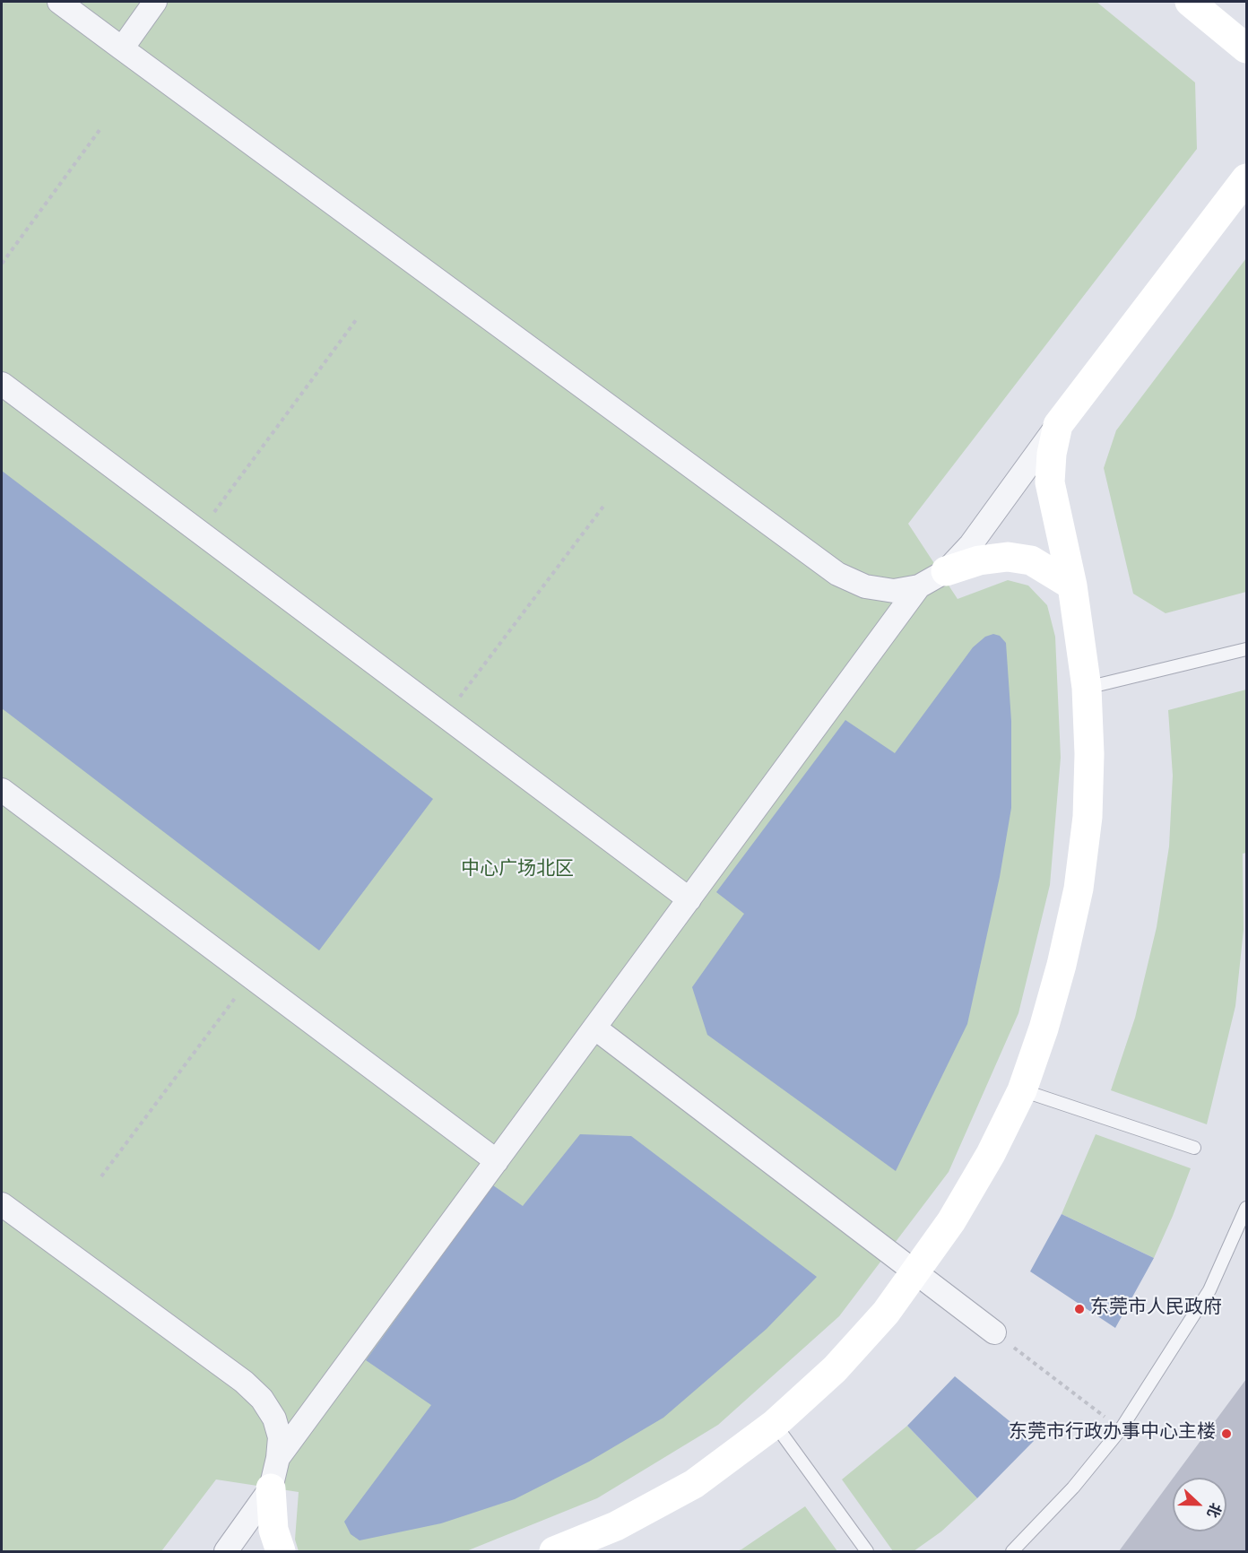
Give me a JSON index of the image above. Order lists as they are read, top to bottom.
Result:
{
  "parks": ["中心广场北区"],
  "places": ["东莞市人民政府", "东莞市行政办事中心主楼"],
  "north": "right"
}
